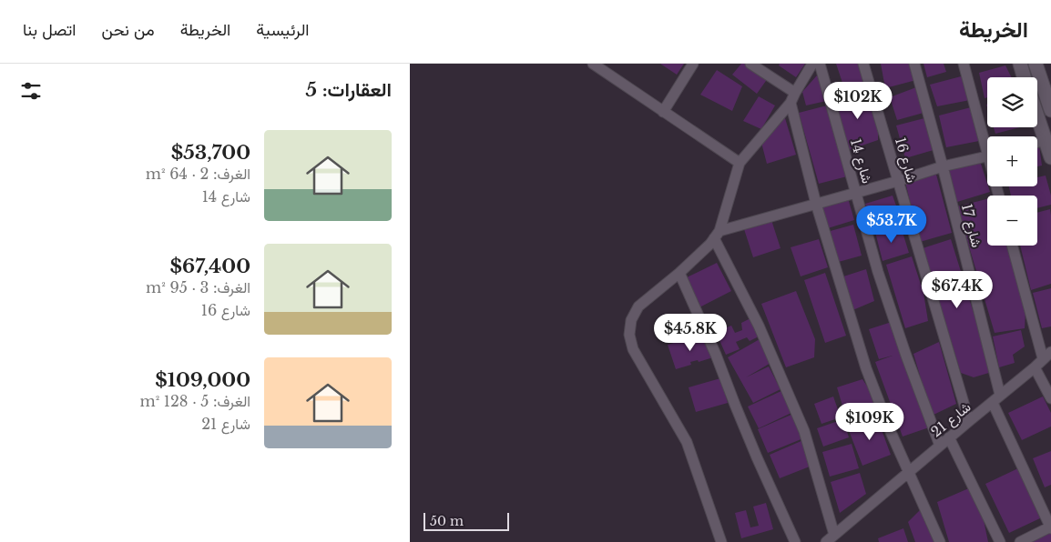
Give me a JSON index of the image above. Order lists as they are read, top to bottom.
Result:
{
  "streets": {
    "street": [
      "شارع 16",
      "شارع 14",
      "شارع 17",
      "شارع 21"
    ]
  },
  "crossings": [
    ["شارع 16", "شارع 21"],
    ["شارع 14", "شارع 21"],
    ["شارع 17", "شارع 21"]
  ],
  "scale_bar": "50 m",
  "page": {
    "header": "الخريطة",
    "nav": [
      "الرئيسية",
      "الخريطة",
      "من نحن",
      "اتصل بنا"
    ],
    "heading": "العقارات: 5",
    "map_buttons": ["+", "−"],
    "price": [
      "$102K",
      "$53.7K",
      "$67.4K",
      "$45.8K",
      "$109K"
    ],
    "list": [
      {
        "name": "$53,700",
        "note": "الغرف: 2 · 64 m² · شارع 14"
      },
      {
        "name": "$67,400",
        "note": "الغرف: 3 · 95 m² · شارع 16"
      },
      {
        "name": "$109,000",
        "note": "الغرف: 5 · 128 m² · شارع 21"
      }
    ],
    "scale": "50 m"
  }
}
